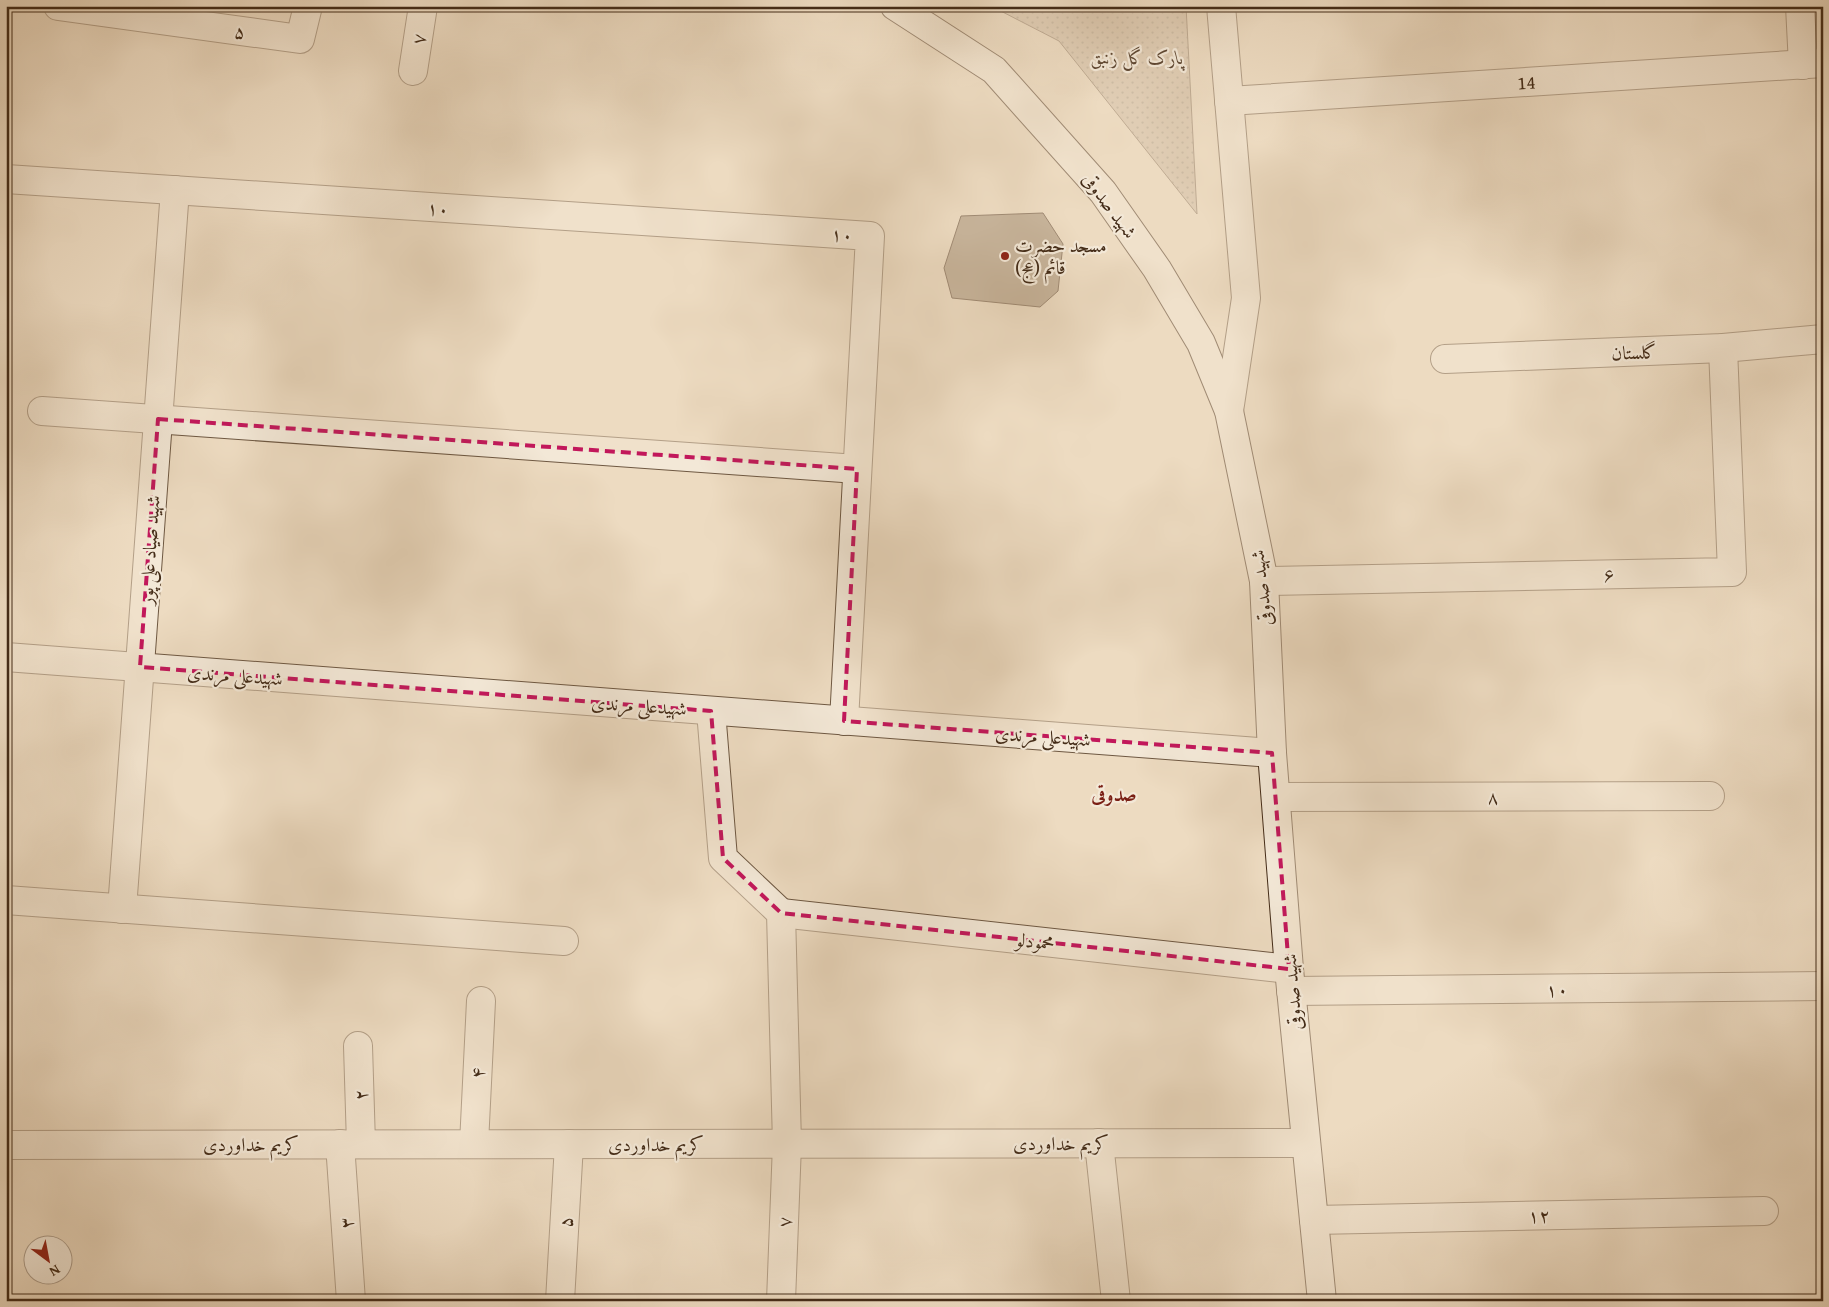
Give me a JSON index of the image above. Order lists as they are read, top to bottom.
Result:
{
  "streets": {
    "street": [
      "۵",
      "۷",
      "14",
      "شهید صدوقی",
      "۱۰",
      "گلستان",
      "شهید صیاد علی پور",
      "۶",
      "شهیدعلی مرندی",
      "۸",
      "محمودلو",
      "۴",
      "۲",
      "کریم خداوردی",
      "۱۲",
      "۳"
    ]
  },
  "crossings": [
    ["۵", "کریم خداوردی"],
    ["۷", "محمودلو"],
    ["۷", "کریم خداوردی"],
    ["شهید صدوقی", "۱۰"],
    ["شهید صدوقی", "۶"],
    ["شهید صدوقی", "شهیدعلی مرندی"],
    ["شهید صدوقی", "۸"],
    ["شهید صدوقی", "محمودلو"],
    ["شهید صدوقی", "کریم خداوردی"],
    ["شهید صدوقی", "۱۲"],
    ["۱۰", "شهید صیاد علی پور"],
    ["۱۰", "محمودلو"],
    ["گلستان", "۶"],
    ["شهید صیاد علی پور", "شهیدعلی مرندی"],
    ["۴", "کریم خداوردی"],
    ["۲", "کریم خداوردی"],
    ["۲", "۳"],
    ["کریم خداوردی", "۳"]
  ],
  "districts": ["صدوقی"],
  "parks": ["پارک گل زنبق"],
  "places": ["مسجد حضرت قائم (عج)"],
  "north": "bottom right"
}
